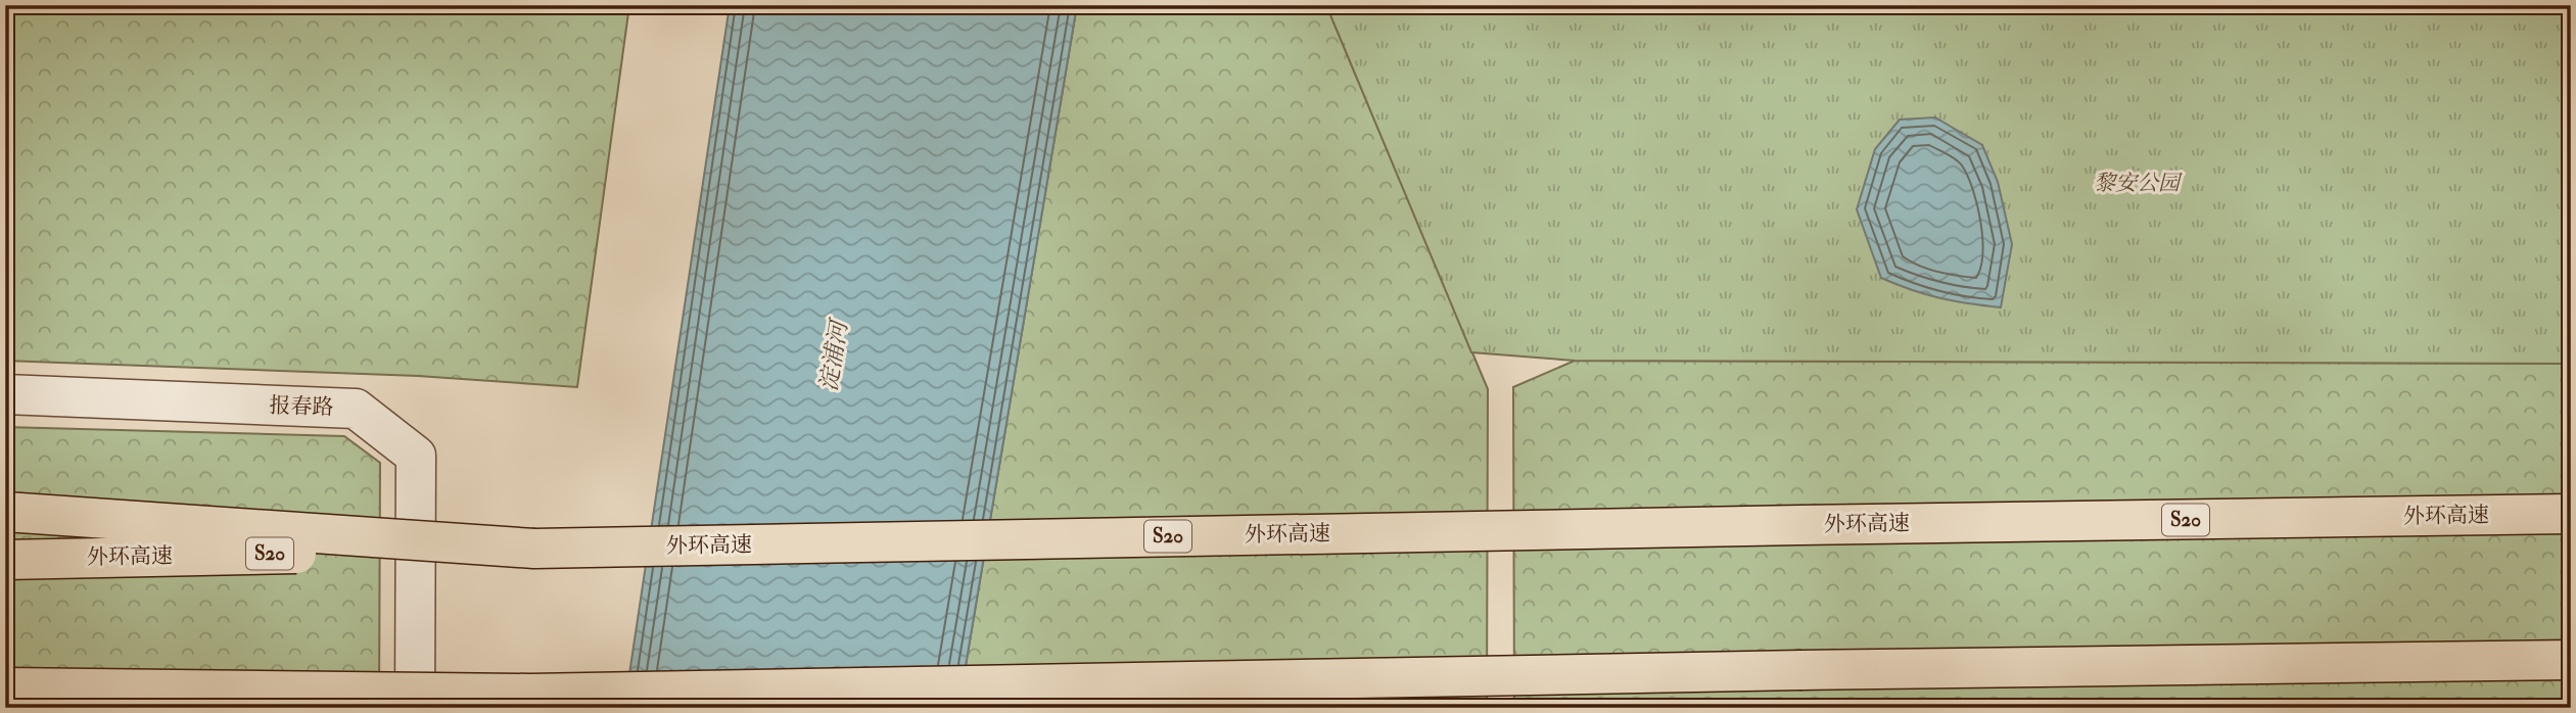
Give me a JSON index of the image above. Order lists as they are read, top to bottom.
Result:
{
  "streets": {
    "highway": ["外环高速", "S20"],
    "street": ["报春路"]
  },
  "water": ["淀浦河"],
  "parks": ["黎安公园"]
}
